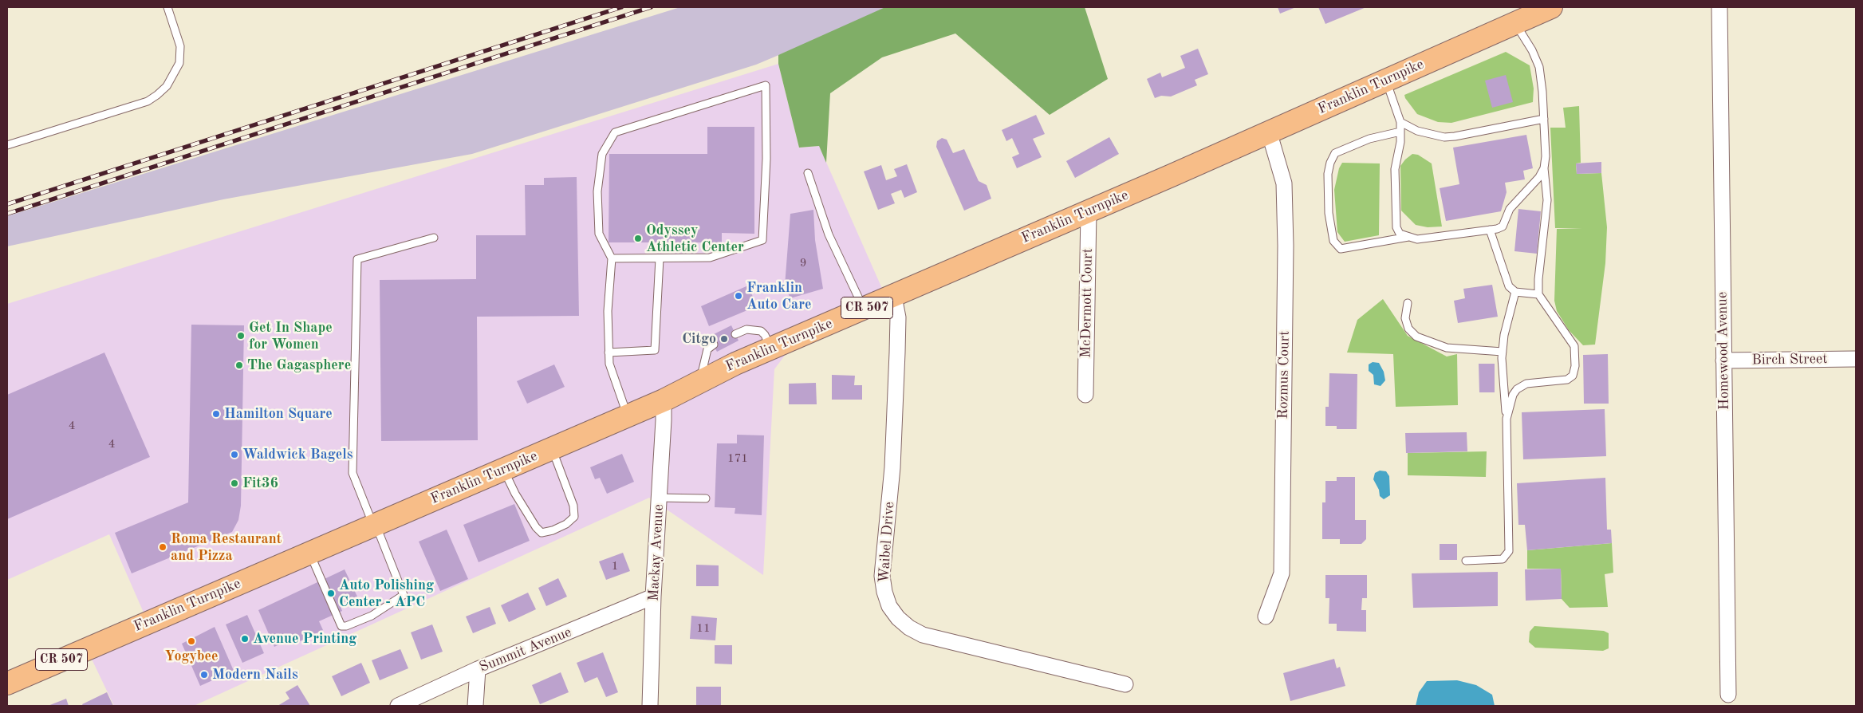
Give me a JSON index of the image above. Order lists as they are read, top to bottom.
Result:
{
  "streets": {
    "main road": ["Franklin Turnpike", "CR 507"],
    "street": [
      "McDermott Court",
      "Homewood Avenue",
      "Birch Street",
      "Rozmus Court",
      "Waibel Drive",
      "Mackay Avenue",
      "Summit Avenue"
    ]
  },
  "crossings": [
    ["Franklin Turnpike", "McDermott Court"],
    ["Franklin Turnpike", "Rozmus Court"],
    ["Franklin Turnpike", "Waibel Drive"],
    ["Franklin Turnpike", "Mackay Avenue"],
    ["Homewood Avenue", "Birch Street"],
    ["Mackay Avenue", "Summit Avenue"]
  ],
  "places": [
    "Odyssey Athletic Center",
    "Franklin Auto Care",
    "Get In Shape for Women",
    "Citgo",
    "The Gagasphere",
    "Hamilton Square",
    "Waldwick Bagels",
    "Fit36",
    "Roma Restaurant and Pizza",
    "Auto Polishing Center - APC",
    "Avenue Printing",
    "Yogybee",
    "Modern Nails"
  ],
  "house_numbers": [
    "9",
    "4",
    "4",
    "171",
    "1",
    "11"
  ]
}
